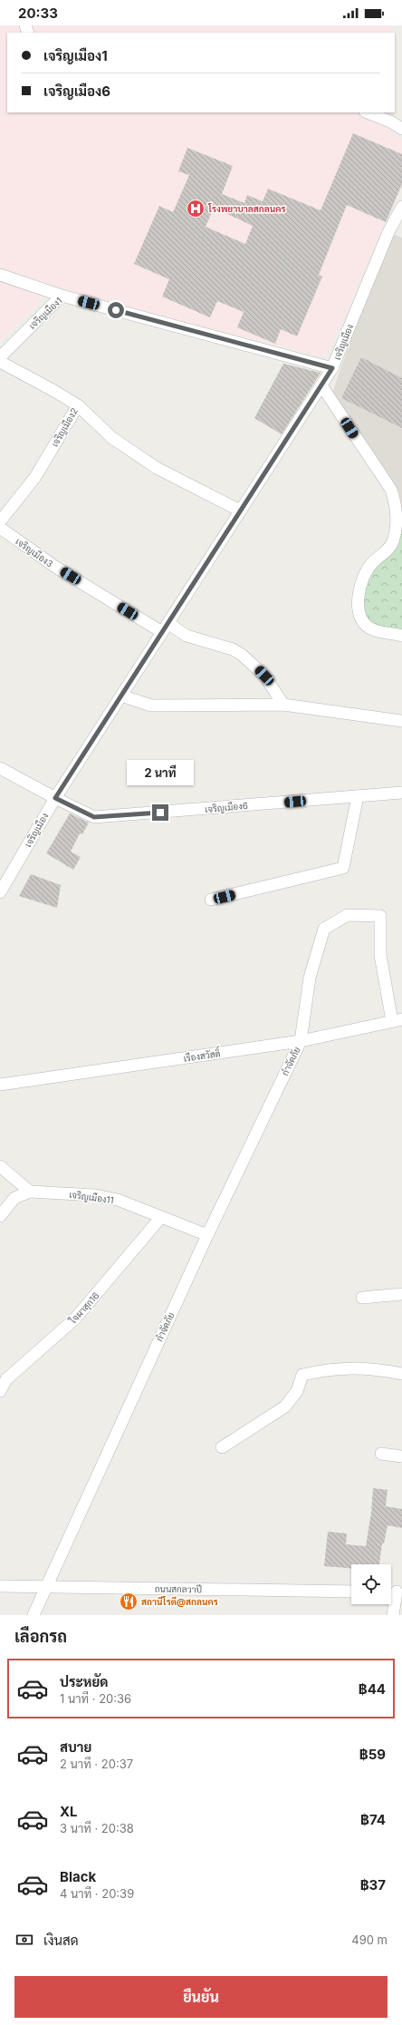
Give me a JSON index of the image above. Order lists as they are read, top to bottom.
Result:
{
  "streets": {
    "street": [
      "เจริญเมือง1",
      "เจริญเมือง",
      "เจริญเมือง2",
      "เจริญเมือง3",
      "เจริญเมือง6",
      "เรืองสวัสดิ์",
      "กำจัดภัย",
      "เจริญเมือง11",
      "ใจผาสุก16",
      "ถนนสกลวาปี"
    ]
  },
  "crossings": [
    ["เจริญเมือง1", "เจริญเมือง"],
    ["เจริญเมือง", "เจริญเมือง3"],
    ["เจริญเมือง", "เจริญเมือง6"],
    ["เรืองสวัสดิ์", "กำจัดภัย"],
    ["กำจัดภัย", "เจริญเมือง11"],
    ["กำจัดภัย", "ถนนสกลวาปี"],
    ["เจริญเมือง11", "ใจผาสุก16"]
  ],
  "places": {
    "hospital": ["โรงพยาบาลสกลนคร"],
    "restaurant": ["สถานีโรตี@สกลนคร"]
  },
  "page": {
    "status": "20:33",
    "banner": ["เจริญเมือง1", "เจริญเมือง6"],
    "bubble": "2 นาที",
    "heading": "เลือกรถ",
    "list": [
      {
        "name": "ประหยัด",
        "note": "1 นาที · 20:36",
        "value": "฿44"
      },
      {
        "name": "สบาย",
        "note": "2 นาที · 20:37",
        "value": "฿59"
      },
      {
        "name": "XL",
        "note": "3 นาที · 20:38",
        "value": "฿74"
      },
      {
        "name": "Black",
        "note": "4 นาที · 20:39",
        "value": "฿37"
      }
    ],
    "pay": ["เงินสด", "490 m"],
    "buttons": "ยืนยัน"
  }
}
